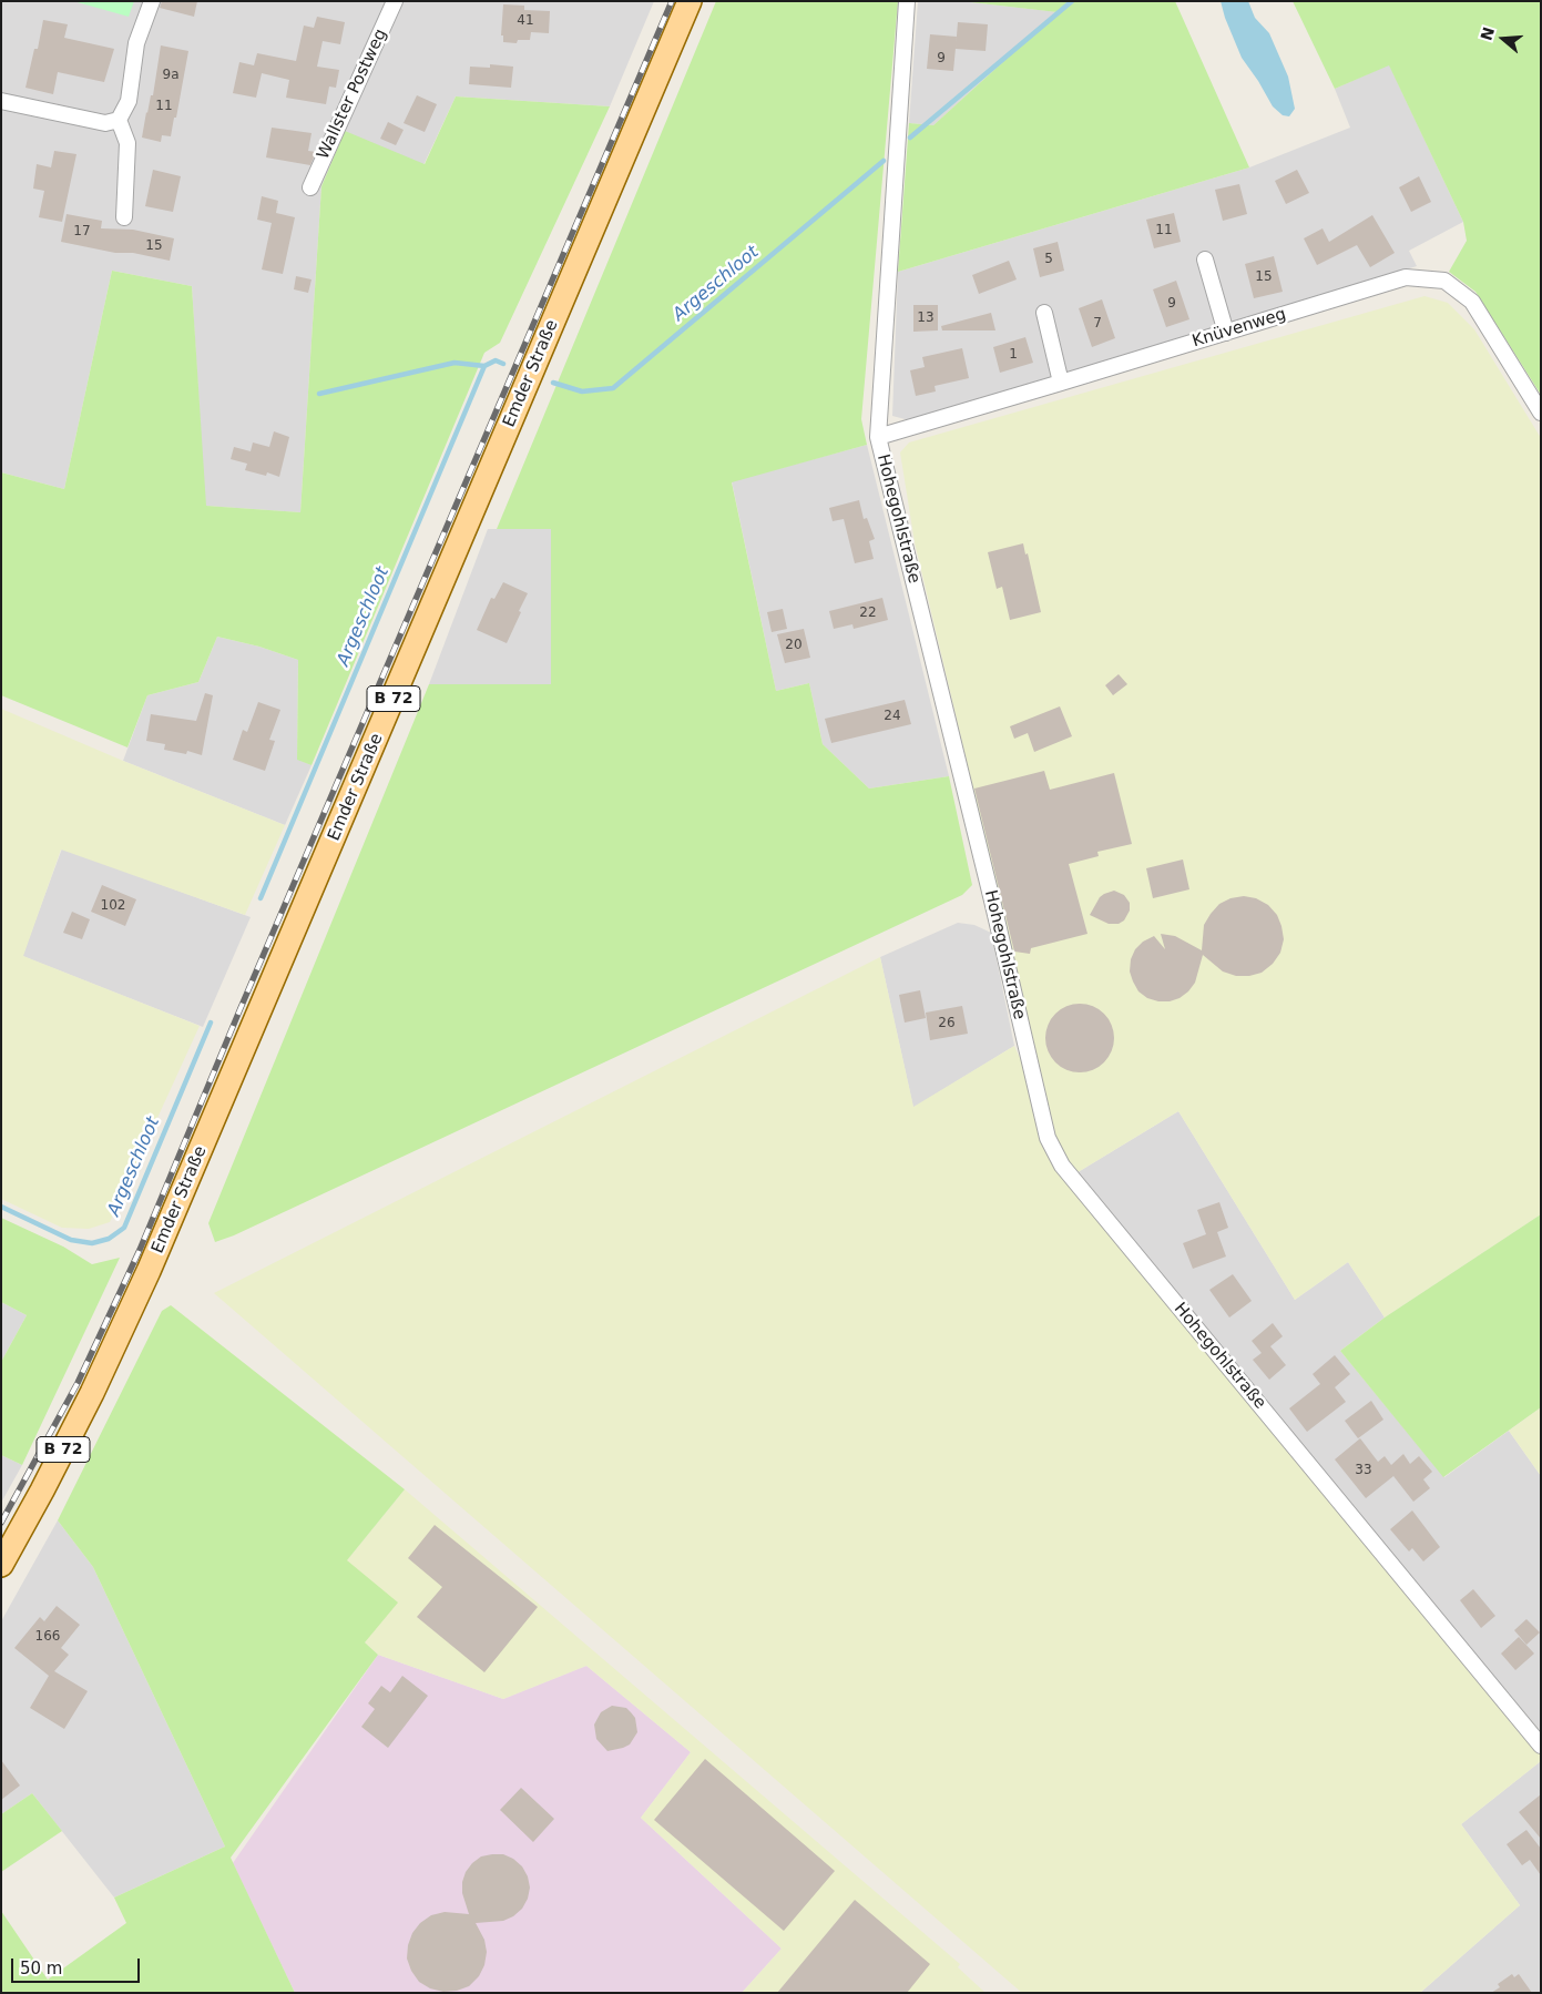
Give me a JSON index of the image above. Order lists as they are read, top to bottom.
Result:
{
  "streets": {
    "main road": ["Emder Straße", "B 72"],
    "street": ["Wallster Postweg", "Knüvenweg", "Hohegohlstraße"]
  },
  "crossings": [
    ["Knüvenweg", "Hohegohlstraße"]
  ],
  "water": ["Argeschloot"],
  "house_numbers": [
    "41",
    "9",
    "9a",
    "11",
    "11",
    "17",
    "15",
    "5",
    "15",
    "9",
    "13",
    "7",
    "1",
    "22",
    "20",
    "24",
    "102",
    "26",
    "33",
    "166"
  ],
  "scale_bar": "50 m",
  "north": "left"
}
